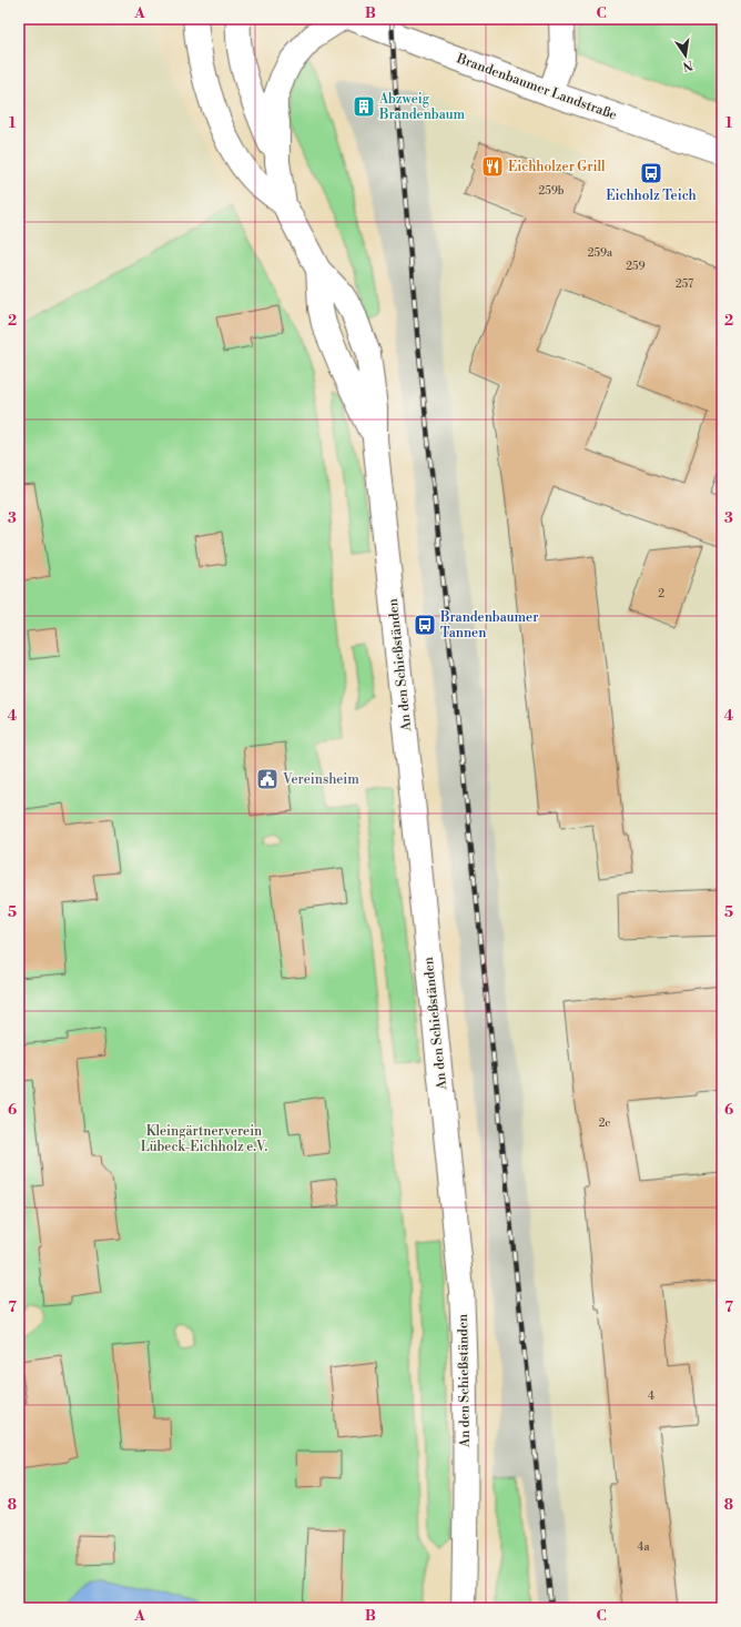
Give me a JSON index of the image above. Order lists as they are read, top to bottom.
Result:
{
  "streets": {
    "street": ["Brandenbaumer Landstraße", "An den Schießständen"]
  },
  "parks": ["Kleingärtnerverein Lübeck-Eichholz e.V."],
  "places": {
    "building": ["Abzweig Brandenbaum"],
    "restaurant": ["Eichholzer Grill"],
    "bus stop": ["Eichholz Teich", "Brandenbaumer Tannen"],
    "public building": ["Vereinsheim"]
  },
  "house_numbers": [
    "259b",
    "259a",
    "259",
    "257",
    "2",
    "2c",
    "4",
    "4a"
  ],
  "north": "bottom",
  "grid": {
    "columns": ["A", "B", "C"],
    "rows": [
      "1",
      "2",
      "3",
      "4",
      "5",
      "6",
      "7",
      "8"
    ]
  }
}
